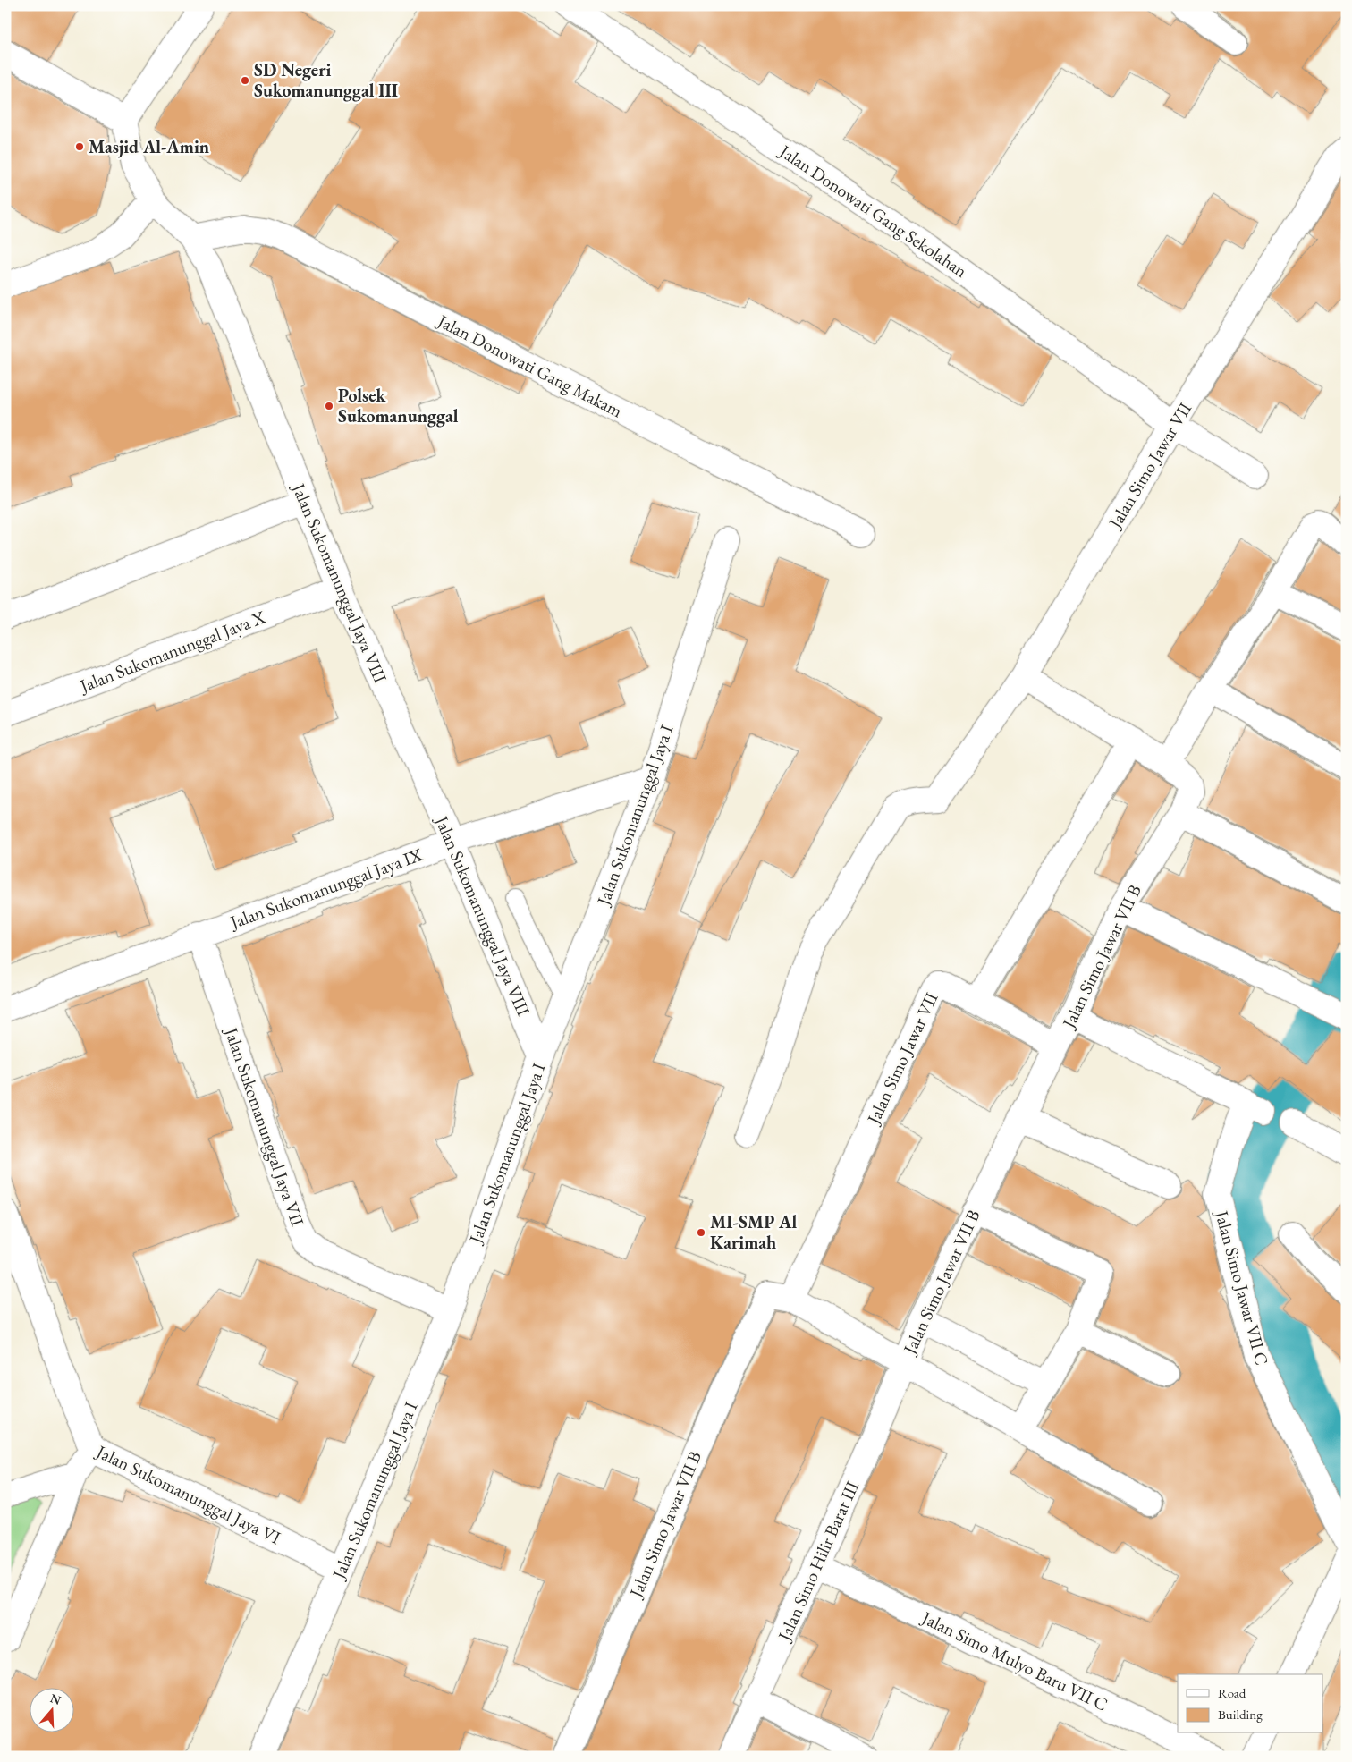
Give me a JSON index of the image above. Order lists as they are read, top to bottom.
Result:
{
  "streets": {
    "street": [
      "Jalan Donowati Gang Sekolahan",
      "Jalan Donowati Gang Makam",
      "Jalan Simo Jawar VII",
      "Jalan Sukomanunggal Jaya VIII",
      "Jalan Sukomanunggal Jaya X",
      "Jalan Sukomanunggal Jaya I",
      "Jalan Sukomanunggal Jaya IX",
      "Jalan Simo Jawar VII B",
      "Jalan Sukomanunggal Jaya VII",
      "Jalan Simo Jawar VII C",
      "Jalan Sukomanunggal Jaya VI",
      "Jalan Simo Hilir Barat III",
      "Jalan Simo Mulyo Baru VII C"
    ]
  },
  "crossings": [
    ["Jalan Donowati Gang Sekolahan", "Jalan Simo Jawar VII"],
    ["Jalan Donowati Gang Makam", "Jalan Sukomanunggal Jaya VIII"],
    ["Jalan Simo Jawar VII", "Jalan Simo Jawar VII B"],
    ["Jalan Sukomanunggal Jaya VIII", "Jalan Sukomanunggal Jaya X"],
    ["Jalan Sukomanunggal Jaya VIII", "Jalan Sukomanunggal Jaya I"],
    ["Jalan Sukomanunggal Jaya VIII", "Jalan Sukomanunggal Jaya IX"],
    ["Jalan Sukomanunggal Jaya I", "Jalan Sukomanunggal Jaya IX"],
    ["Jalan Sukomanunggal Jaya I", "Jalan Sukomanunggal Jaya VII"],
    ["Jalan Sukomanunggal Jaya I", "Jalan Sukomanunggal Jaya VI"],
    ["Jalan Sukomanunggal Jaya IX", "Jalan Sukomanunggal Jaya VII"],
    ["Jalan Simo Jawar VII B", "Jalan Simo Jawar VII C"],
    ["Jalan Simo Jawar VII B", "Jalan Simo Hilir Barat III"],
    ["Jalan Simo Hilir Barat III", "Jalan Simo Mulyo Baru VII C"]
  ],
  "places": [
    "SD Negeri Sukomanunggal III",
    "Masjid Al-Amin",
    "Polsek Sukomanunggal",
    "MI-SMP Al Karimah"
  ],
  "legend": ["Road", "Building"],
  "north": "top"
}
